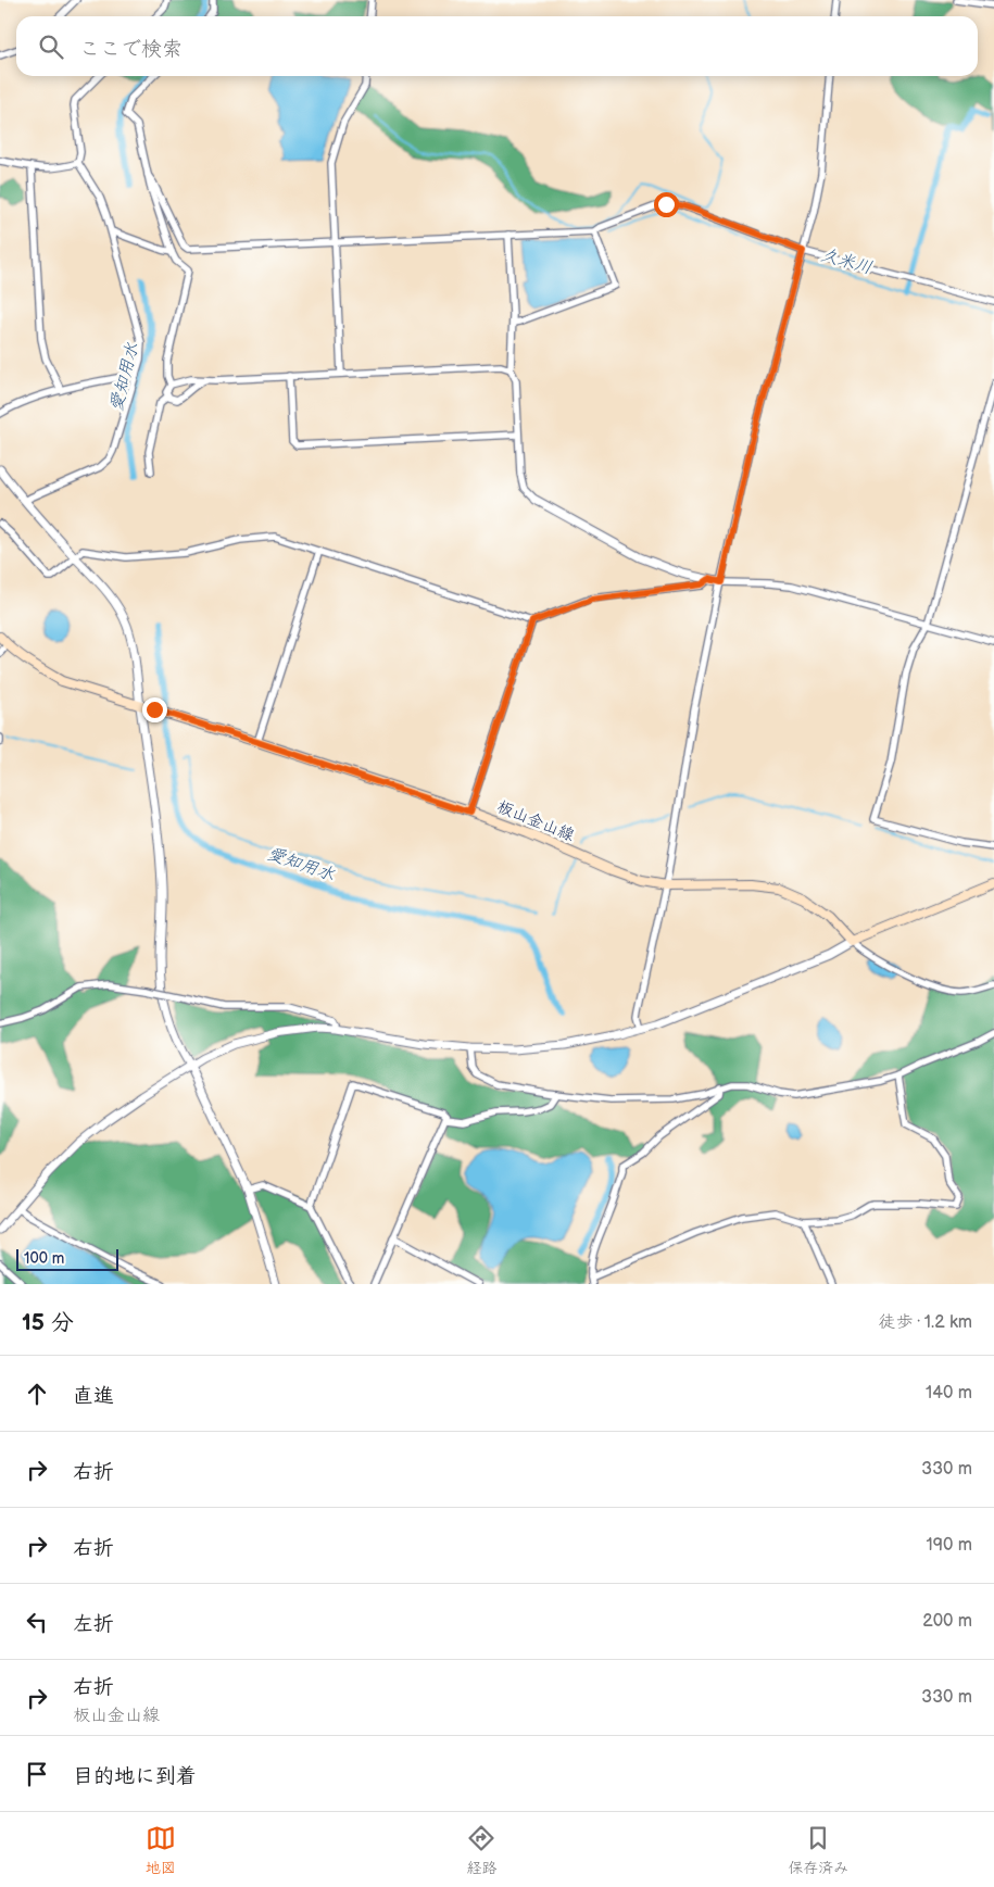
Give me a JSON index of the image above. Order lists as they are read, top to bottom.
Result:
{
  "streets": {
    "main road": ["板山金山線"]
  },
  "water": ["久米川", "愛知用水"],
  "scale_bar": "100 m",
  "page": {
    "search": "ここで検索",
    "scale": "100 m",
    "heading": ["15 分", "徒歩 · 1.2 km"],
    "list": [
      ["直進", "140 m"],
      ["右折", "330 m"],
      ["右折", "190 m"],
      ["左折", "200 m"],
      ["右折", "板山金山線", "330 m"],
      "目的地に到着"
    ],
    "nav": ["地図", "経路", "保存済み"]
  }
}
